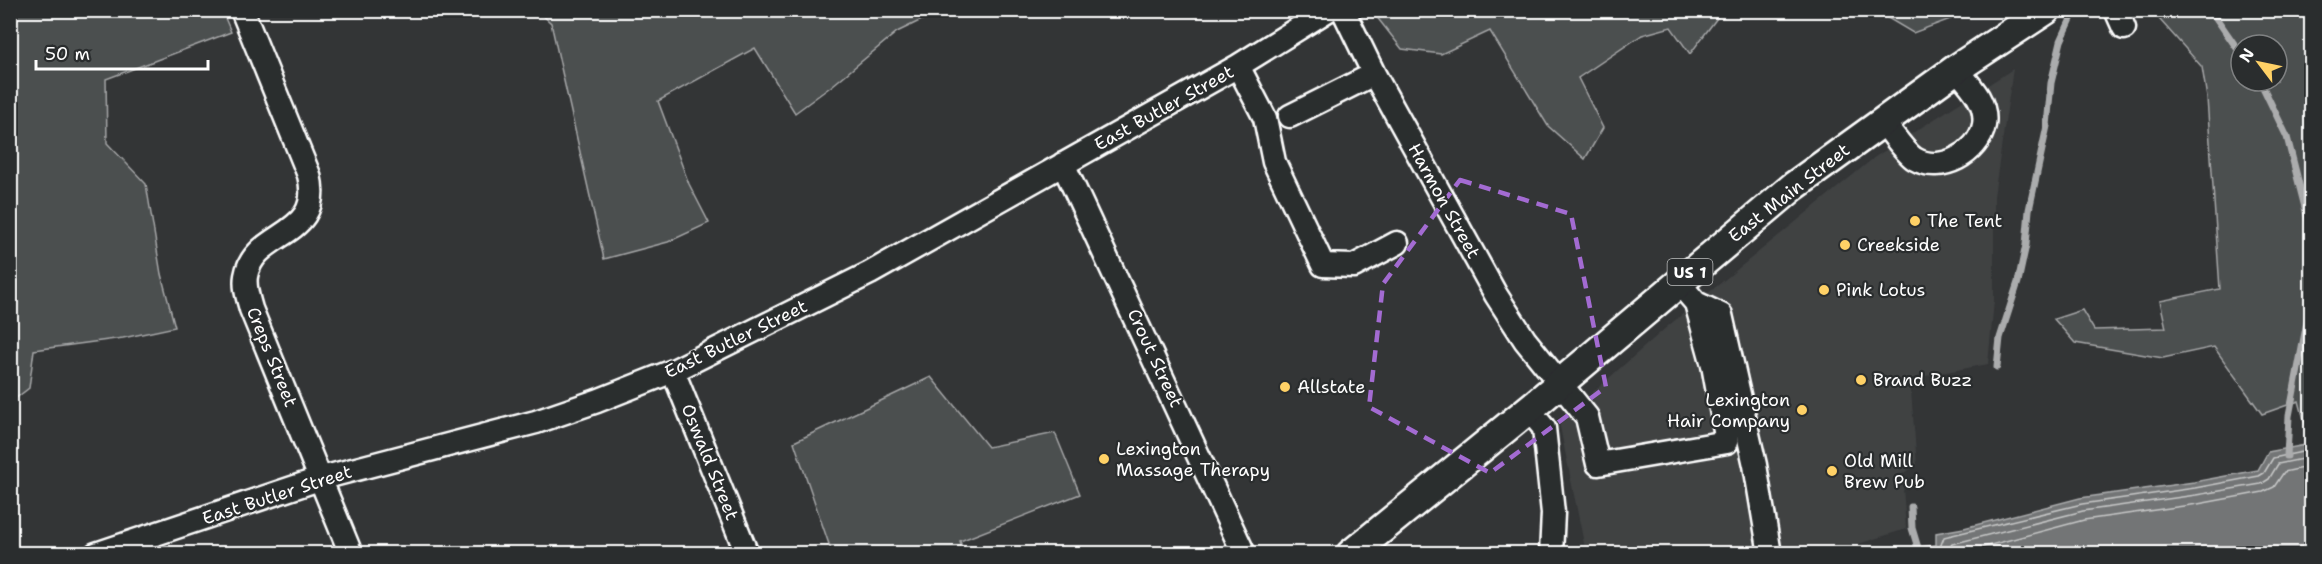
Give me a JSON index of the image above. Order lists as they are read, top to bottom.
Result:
{
  "streets": {
    "main road": ["East Main Street", "US 1"],
    "street": [
      "East Butler Street",
      "Harmon Street",
      "Creps Street",
      "Crout Street",
      "Oswald Street"
    ]
  },
  "crossings": [
    ["East Butler Street", "Creps Street"],
    ["East Butler Street", "Crout Street"],
    ["East Butler Street", "Oswald Street"],
    ["East Main Street", "Harmon Street"]
  ],
  "places": [
    "The Tent",
    "Creekside",
    "Pink Lotus",
    "Brand Buzz",
    "Allstate",
    "Lexington Hair Company",
    "Lexington Massage Therapy",
    "Old Mill Brew Pub"
  ],
  "scale_bar": "50 m",
  "north": "top left"
}
